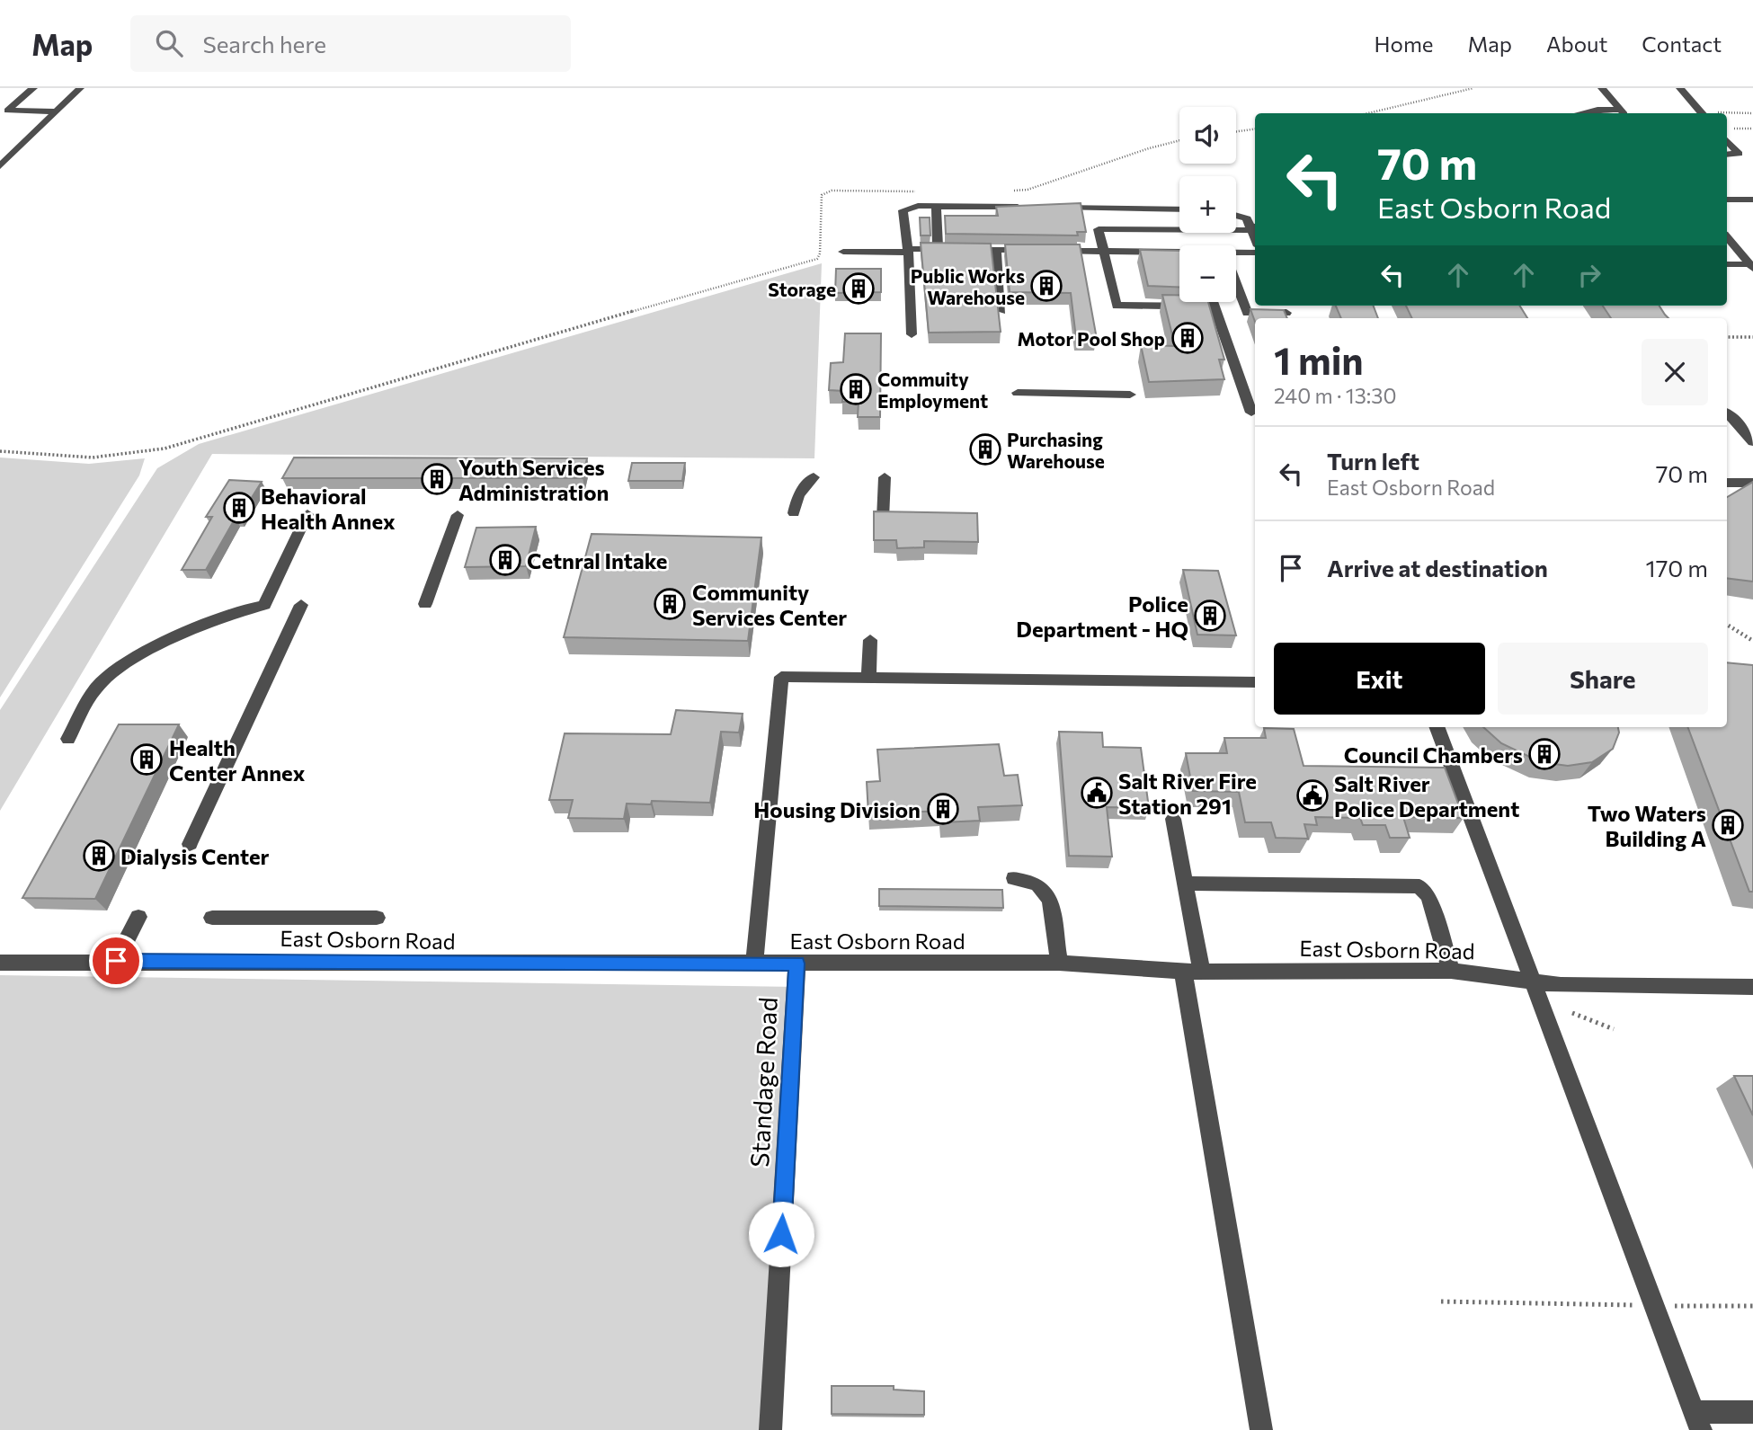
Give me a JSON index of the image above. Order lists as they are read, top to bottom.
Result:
{
  "streets": {
    "street": ["East Osborn Road", "Standage Road"]
  },
  "crossings": [
    ["East Osborn Road", "Standage Road"]
  ],
  "places": {
    "building": [
      "Public Works Warehouse",
      "Storage",
      "Motor Pool Shop",
      "Commuity Employment",
      "Purchasing Warehouse",
      "Youth Services Administration",
      "Behavioral Health Annex",
      "Cetnral Intake",
      "Community Services Center",
      "Police Department - HQ",
      "Council Chambers",
      "Health Center Annex",
      "Housing Division",
      "Two Waters Building A",
      "Dialysis Center"
    ],
    "public building": ["Salt River Fire Station 291", "Salt River Police Department"]
  },
  "page": {
    "header": "Map",
    "search": "Search here",
    "nav": [
      "Home",
      "Map",
      "About",
      "Contact"
    ],
    "map_buttons": ["+", "−"],
    "turn": ["70 m", "East Osborn Road"],
    "heading": ["1 min", "240 m · 13:30"],
    "list": [
      {
        "name": "Turn left",
        "note": "East Osborn Road",
        "value": "70 m"
      },
      {
        "name": "Arrive at destination",
        "value": "170 m"
      }
    ],
    "buttons": ["Exit", "Share"]
  }
}
